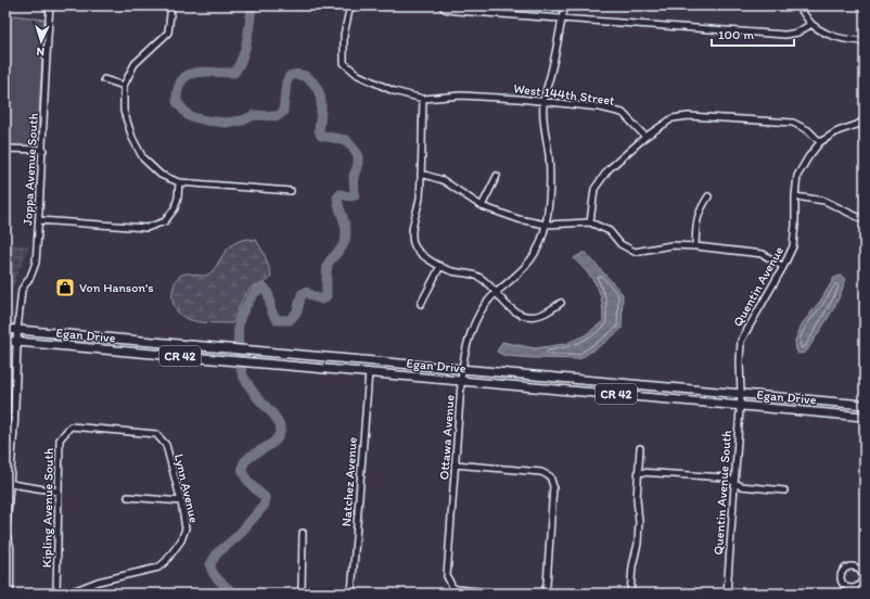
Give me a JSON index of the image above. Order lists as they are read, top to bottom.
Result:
{
  "streets": {
    "highway": ["Egan Drive", "CR 42"],
    "street": [
      "West 144th Street",
      "Joppa Avenue South",
      "Quentin Avenue",
      "Ottawa Avenue",
      "Natchez Avenue",
      "Lynn Avenue",
      "Quentin Avenue South",
      "Kipling Avenue South"
    ]
  },
  "crossings": [
    ["West 144th Street", "Ottawa Avenue"],
    ["Joppa Avenue South", "Egan Drive"],
    ["Quentin Avenue", "Egan Drive"],
    ["Quentin Avenue", "Quentin Avenue South"],
    ["Egan Drive", "Ottawa Avenue"],
    ["Egan Drive", "Natchez Avenue"],
    ["Egan Drive", "Quentin Avenue South"],
    ["Lynn Avenue", "Kipling Avenue South"]
  ],
  "places": {
    "shop": ["Von Hanson's"]
  },
  "scale_bar": "100 m",
  "north": "bottom"
}
